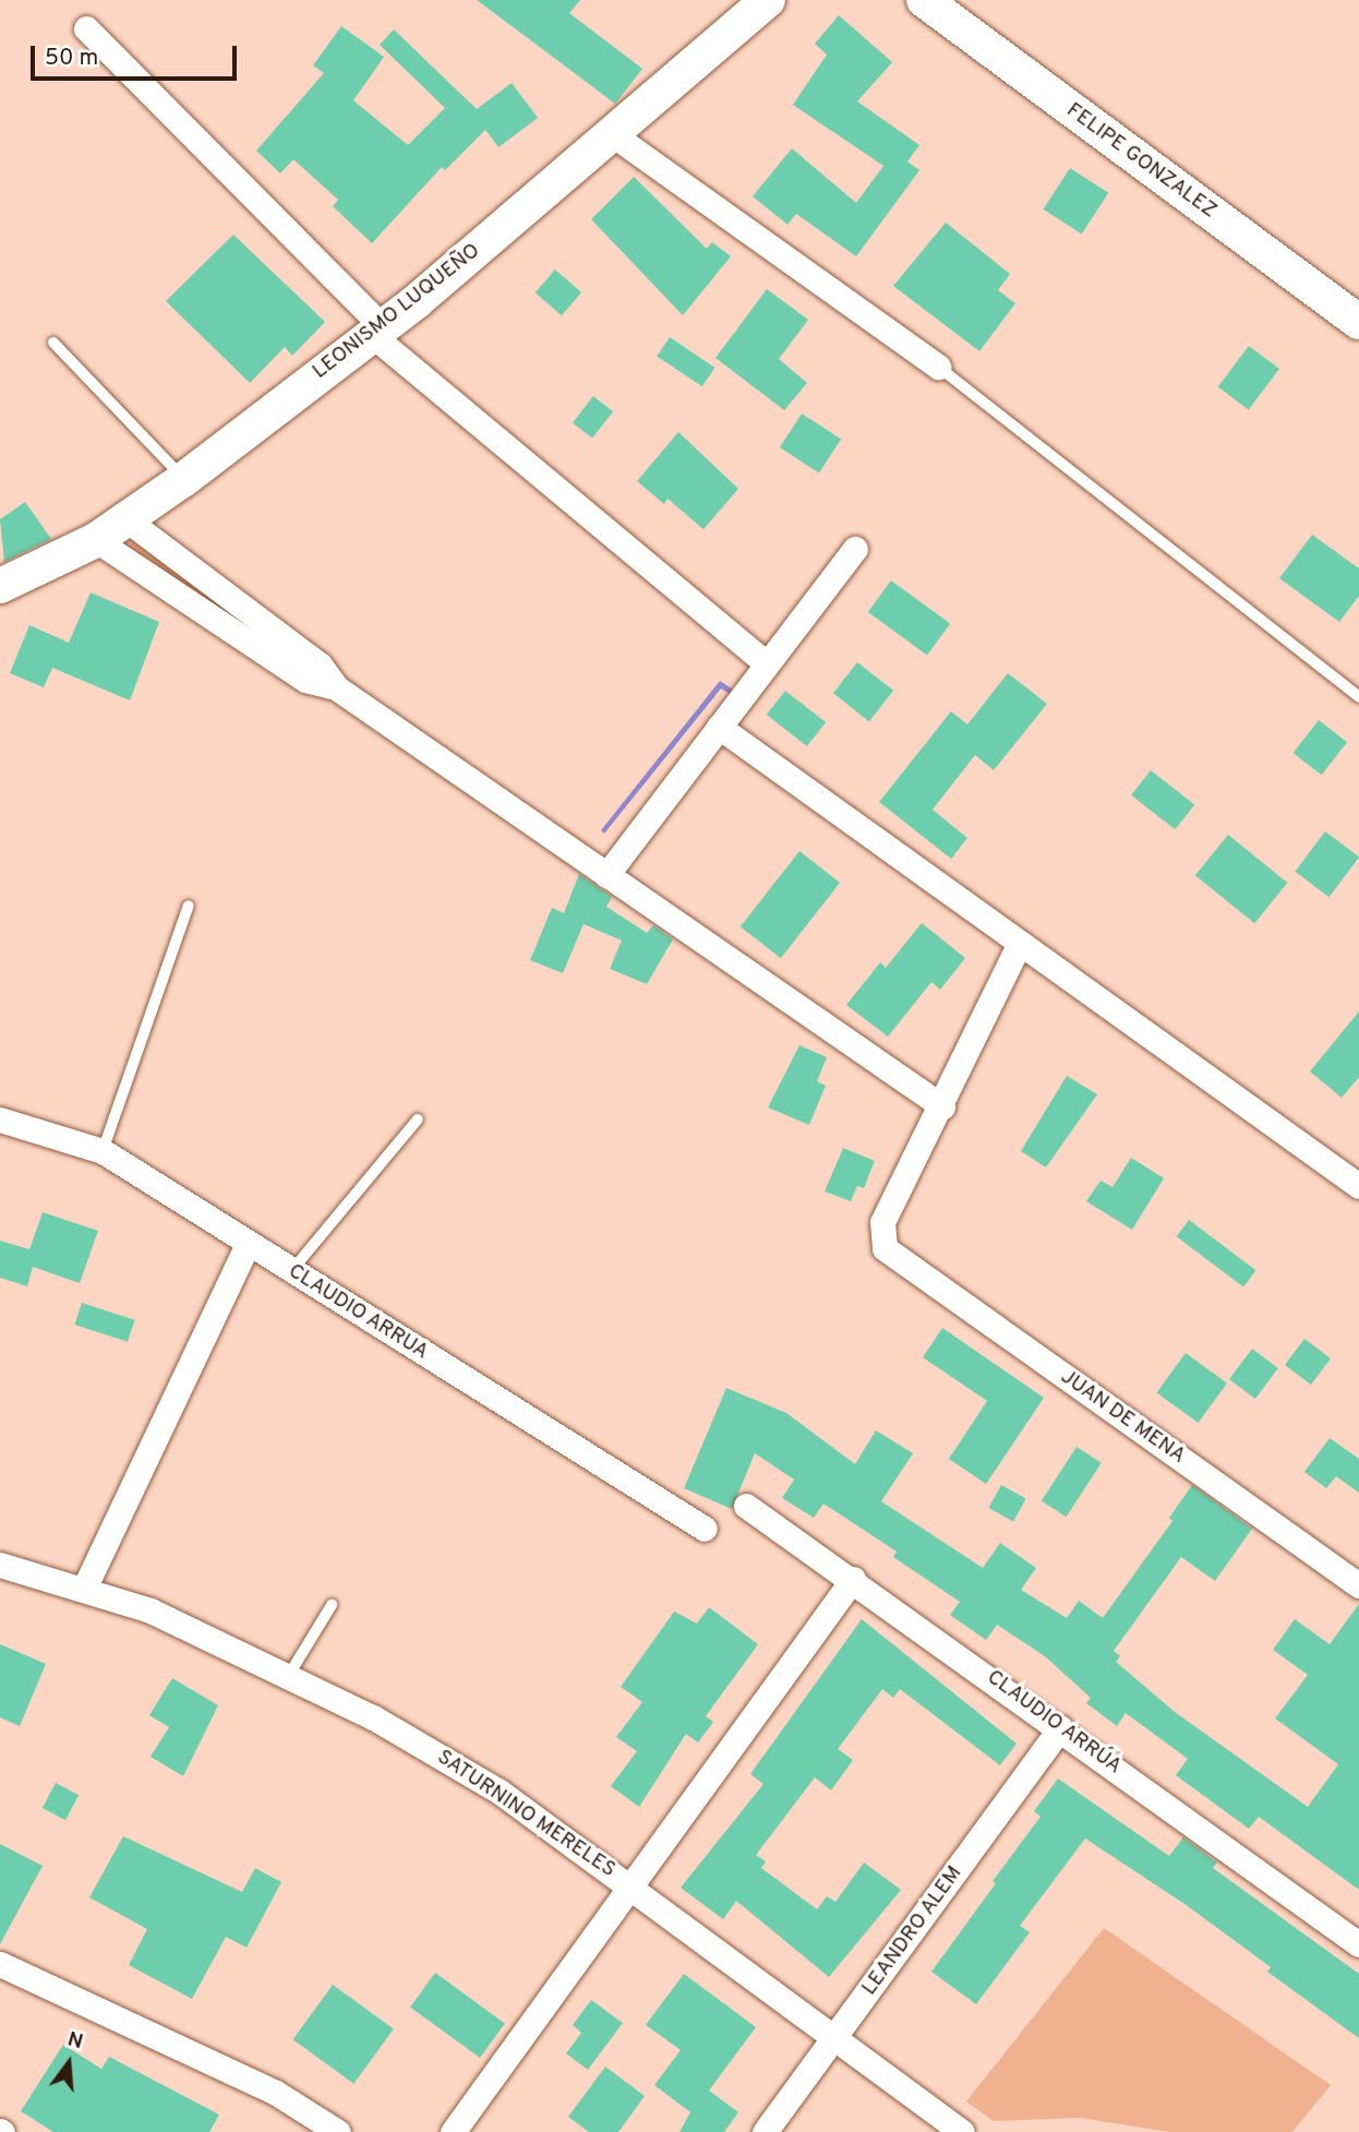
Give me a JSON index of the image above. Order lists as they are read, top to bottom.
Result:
{
  "streets": {
    "street": [
      "FELIPE GONZALEZ",
      "LEONISMO LUQUEÑO",
      "CLAUDIO ARRUA",
      "JUAN DE MENA",
      "CLAUDIO ARRÚA",
      "SATURNINO MERELES",
      "LEANDRO ALEM"
    ]
  },
  "crossings": [
    ["CLAUDIO ARRÚA", "LEANDRO ALEM"],
    ["SATURNINO MERELES", "LEANDRO ALEM"]
  ],
  "scale_bar": "50 m",
  "north": "top"
}
